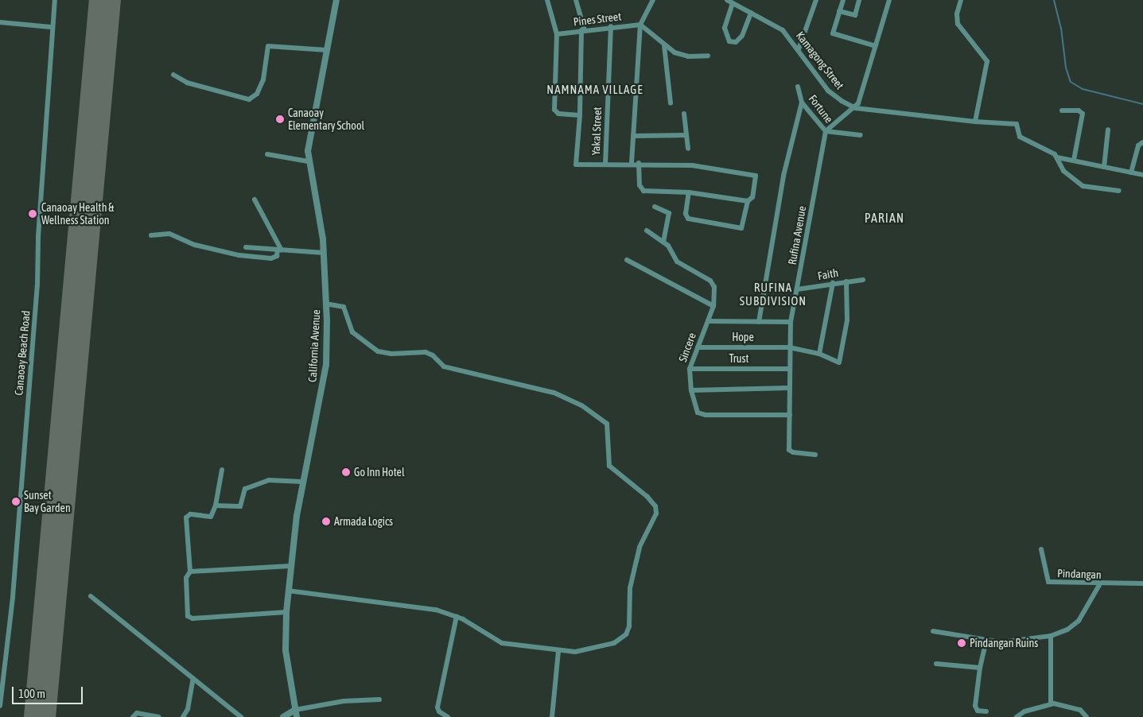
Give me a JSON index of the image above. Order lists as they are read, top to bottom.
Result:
{
  "streets": {
    "street": [
      "Pines Street",
      "Kamagong Street",
      "Fortune",
      "Yakal Street",
      "Rufina Avenue",
      "Faith",
      "Hope",
      "California Avenue",
      "Sincere",
      "Canaoay Beach Road",
      "Trust",
      "Pindangan"
    ]
  },
  "crossings": [
    ["Pines Street", "Yakal Street"],
    ["Fortune", "Rufina Avenue"],
    ["Rufina Avenue", "Faith"],
    ["Rufina Avenue", "Hope"],
    ["Rufina Avenue", "Sincere"],
    ["Rufina Avenue", "Trust"],
    ["Faith", "Hope"],
    ["Hope", "Sincere"],
    ["Sincere", "Trust"]
  ],
  "districts": ["NAMNAMA VILLAGE", "PARIAN", "RUFINA SUBDIVISION"],
  "places": [
    "Canaoay Elementary School",
    "Canaoay Health & Wellness Station",
    "Go Inn Hotel",
    "Sunset Bay Garden",
    "Armada Logics",
    "Pindangan Ruins"
  ],
  "scale_bar": "100 m"
}
